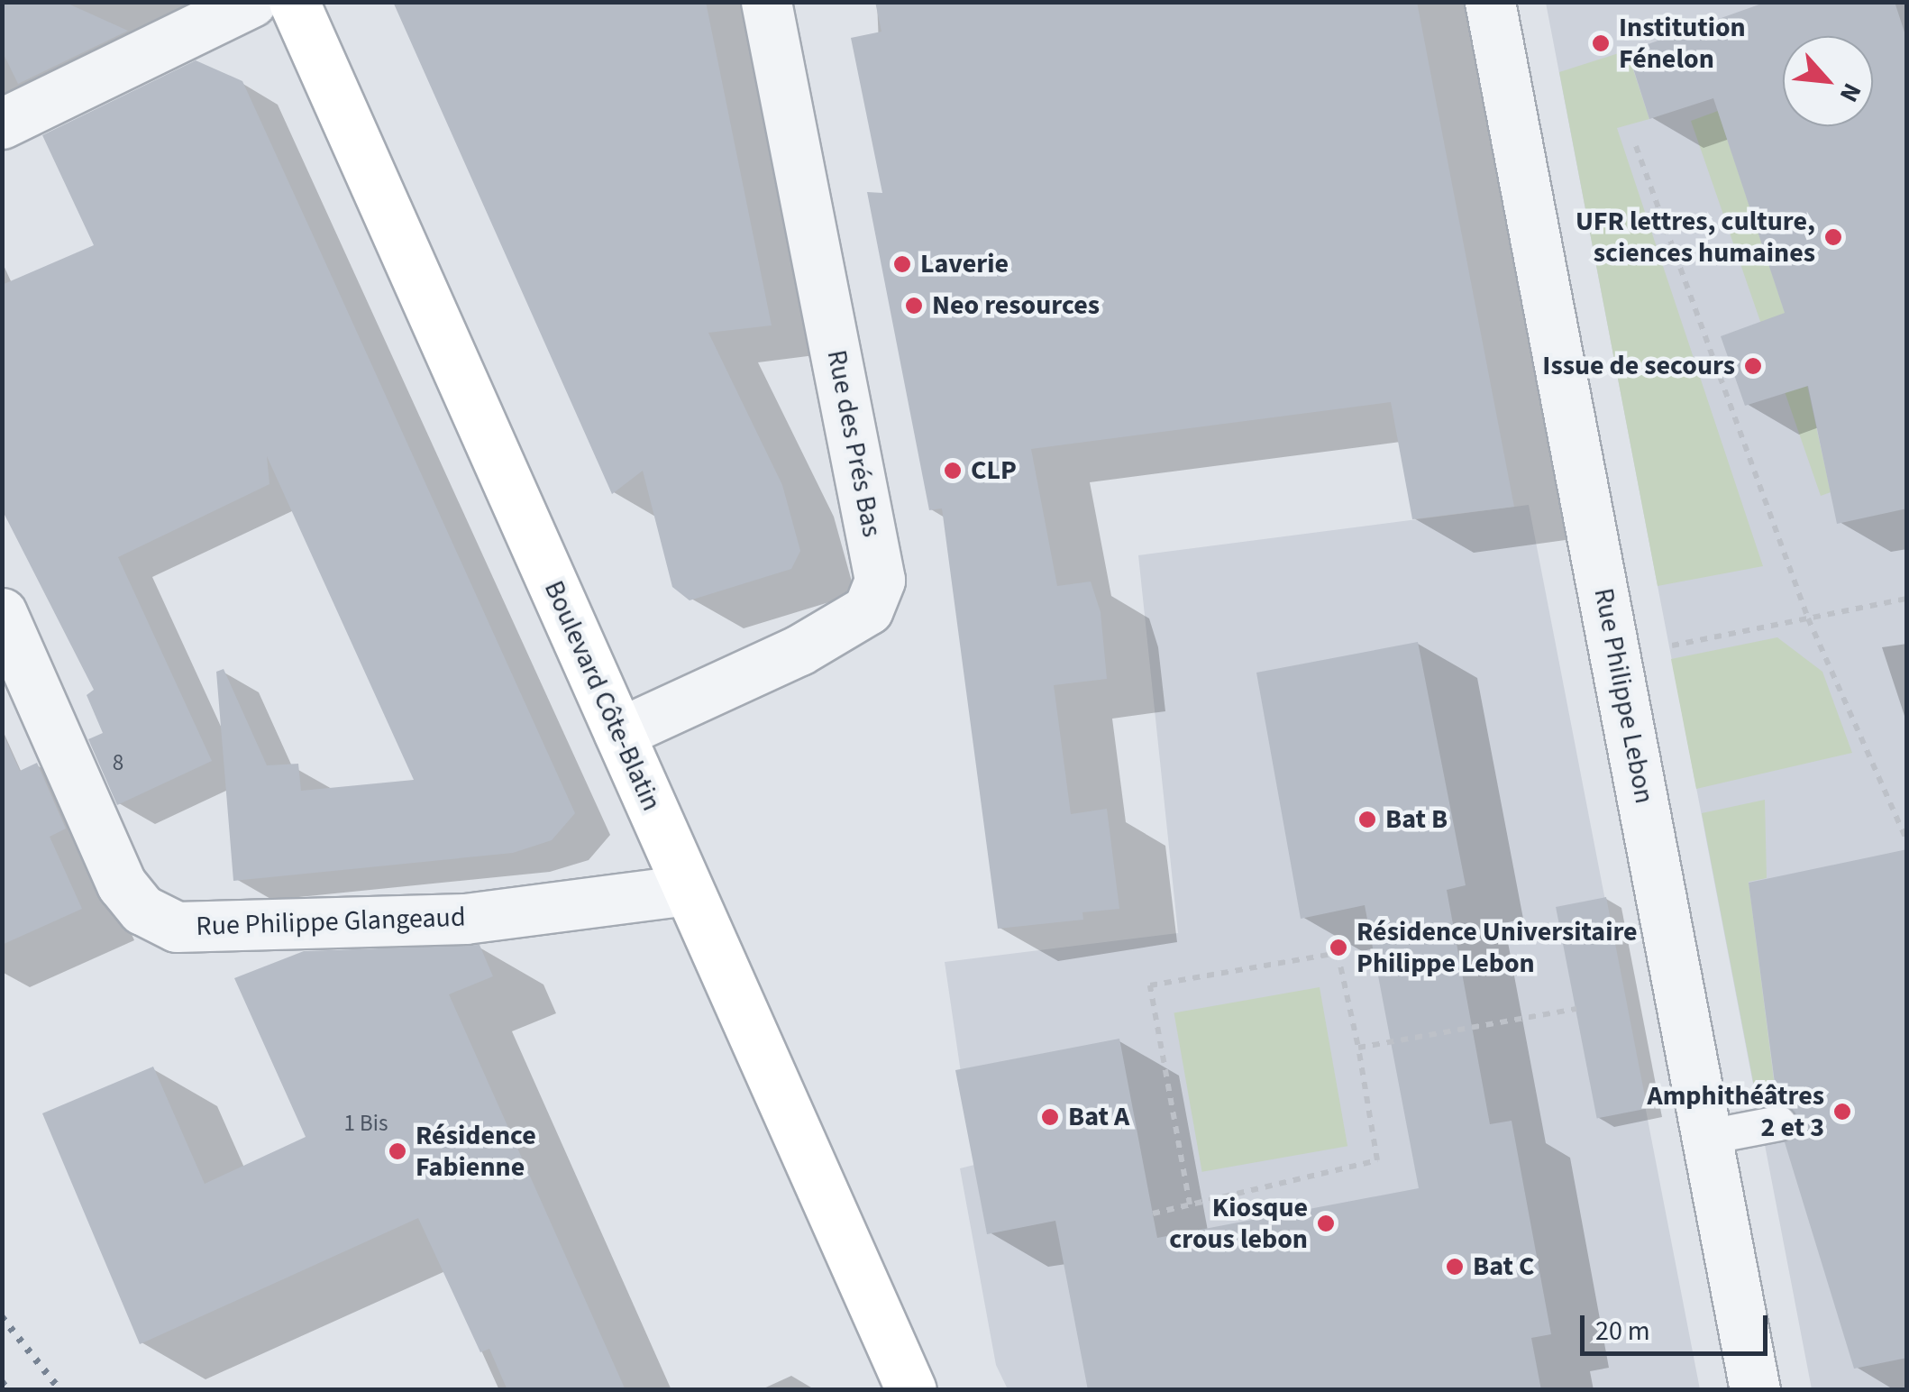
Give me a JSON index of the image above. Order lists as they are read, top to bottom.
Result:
{
  "streets": {
    "main road": ["Boulevard Côte-Blatin"],
    "street": ["Rue des Prés Bas", "Rue Philippe Lebon", "Rue Philippe Glangeaud"]
  },
  "crossings": [
    ["Rue des Prés Bas", "Boulevard Côte-Blatin"],
    ["Boulevard Côte-Blatin", "Rue Philippe Glangeaud"]
  ],
  "places": [
    "Institution Fénelon",
    "UFR lettres, culture, sciences humaines",
    "Laverie",
    "Neo resources",
    "Issue de secours",
    "CLP",
    "Bat B",
    "Résidence Universitaire Philippe Lebon",
    "Amphithéâtres 2 et 3",
    "Bat A",
    "Résidence Fabienne",
    "Kiosque crous lebon",
    "Bat C"
  ],
  "house_numbers": ["8", "1 Bis"],
  "scale_bar": "20 m",
  "north": "bottom right"
}
